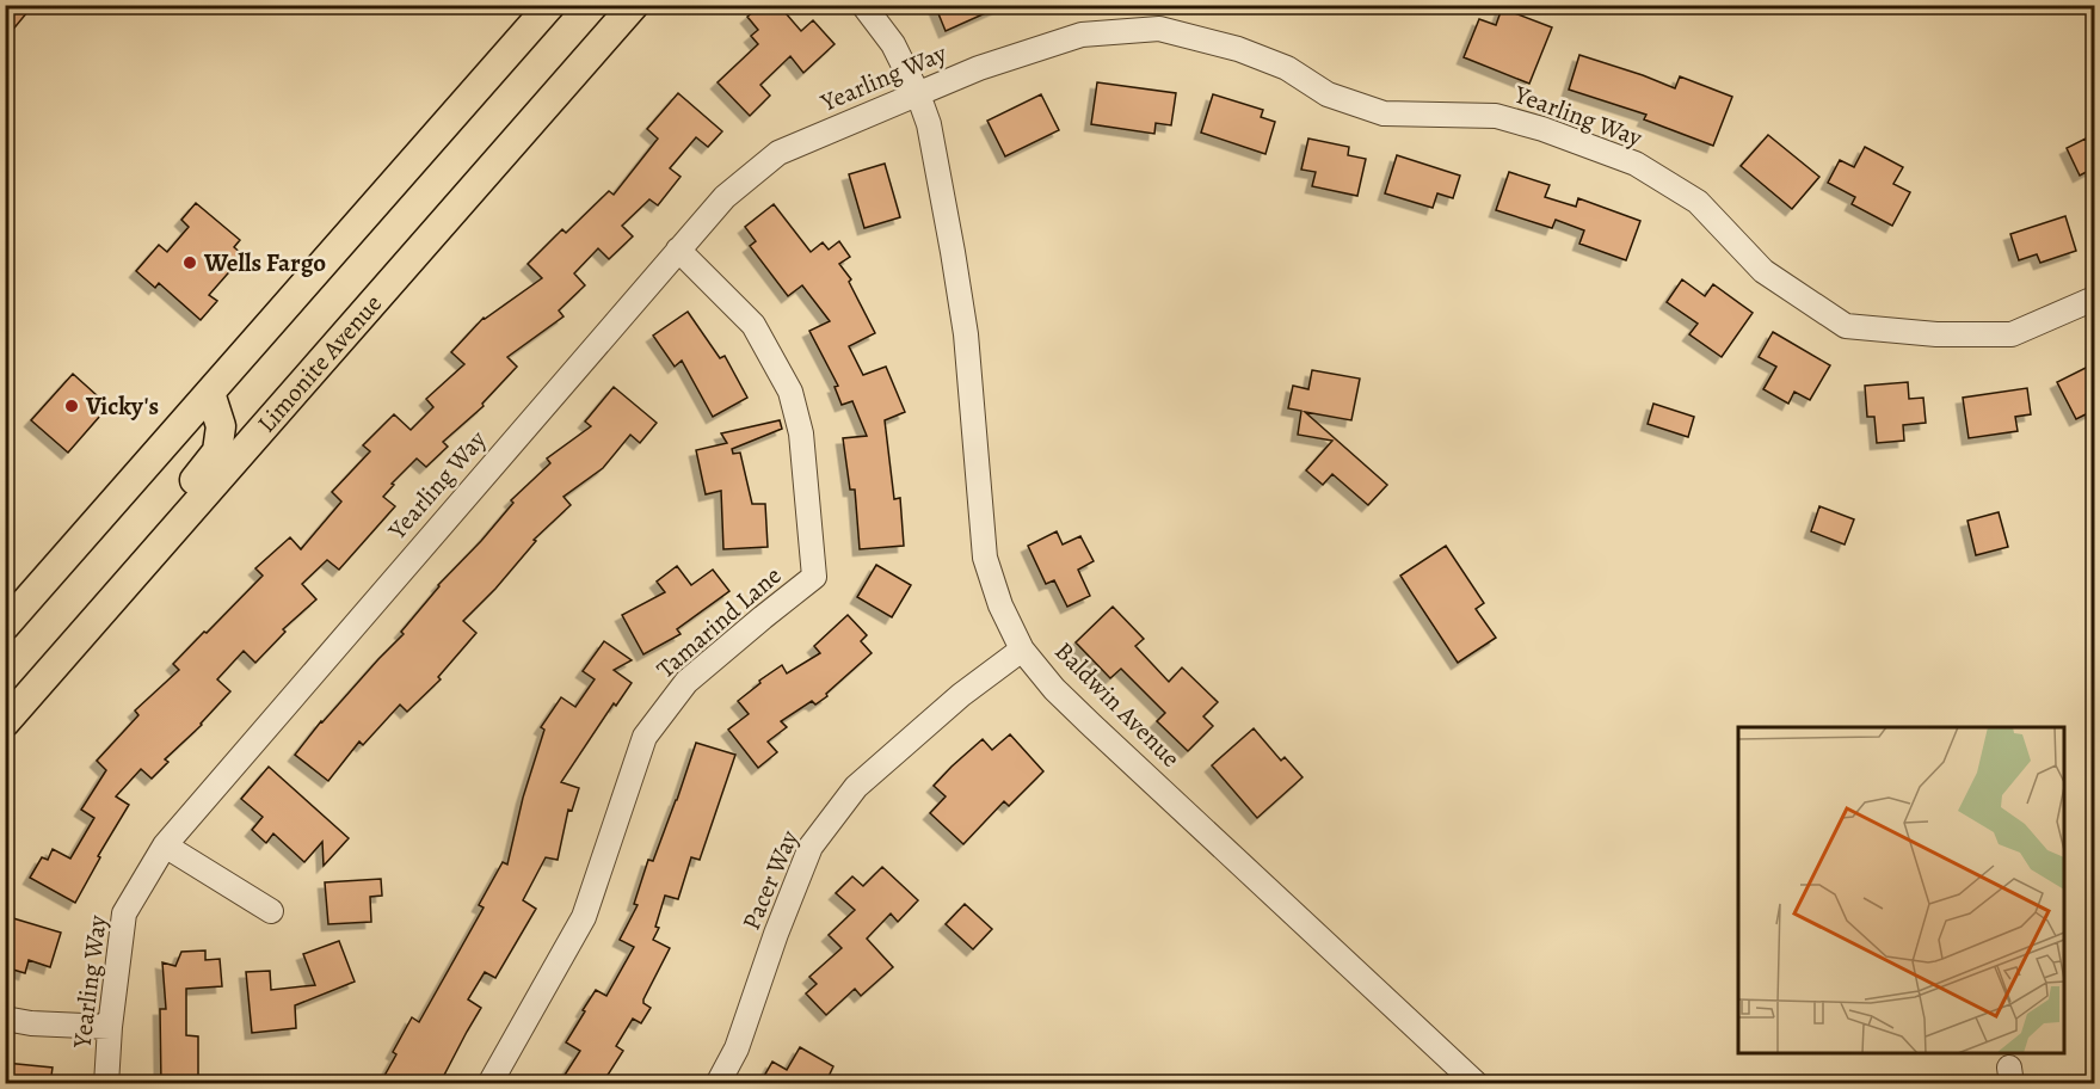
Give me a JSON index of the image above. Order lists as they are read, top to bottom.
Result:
{
  "streets": {
    "main road": ["Limonite Avenue"],
    "street": [
      "Yearling Way",
      "Tamarind Lane",
      "Baldwin Avenue",
      "Pacer Way"
    ]
  },
  "crossings": [
    ["Yearling Way", "Tamarind Lane"],
    ["Yearling Way", "Baldwin Avenue"],
    ["Baldwin Avenue", "Pacer Way"]
  ],
  "places": ["Wells Fargo", "Vicky's"]
}
